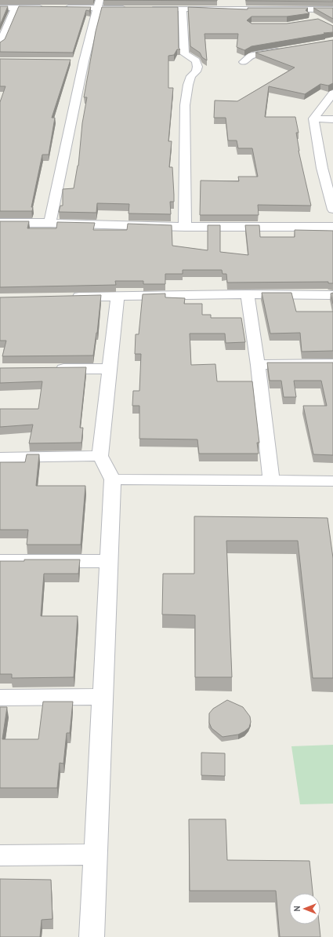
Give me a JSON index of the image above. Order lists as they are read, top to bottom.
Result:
{
  "north": "left"
}
